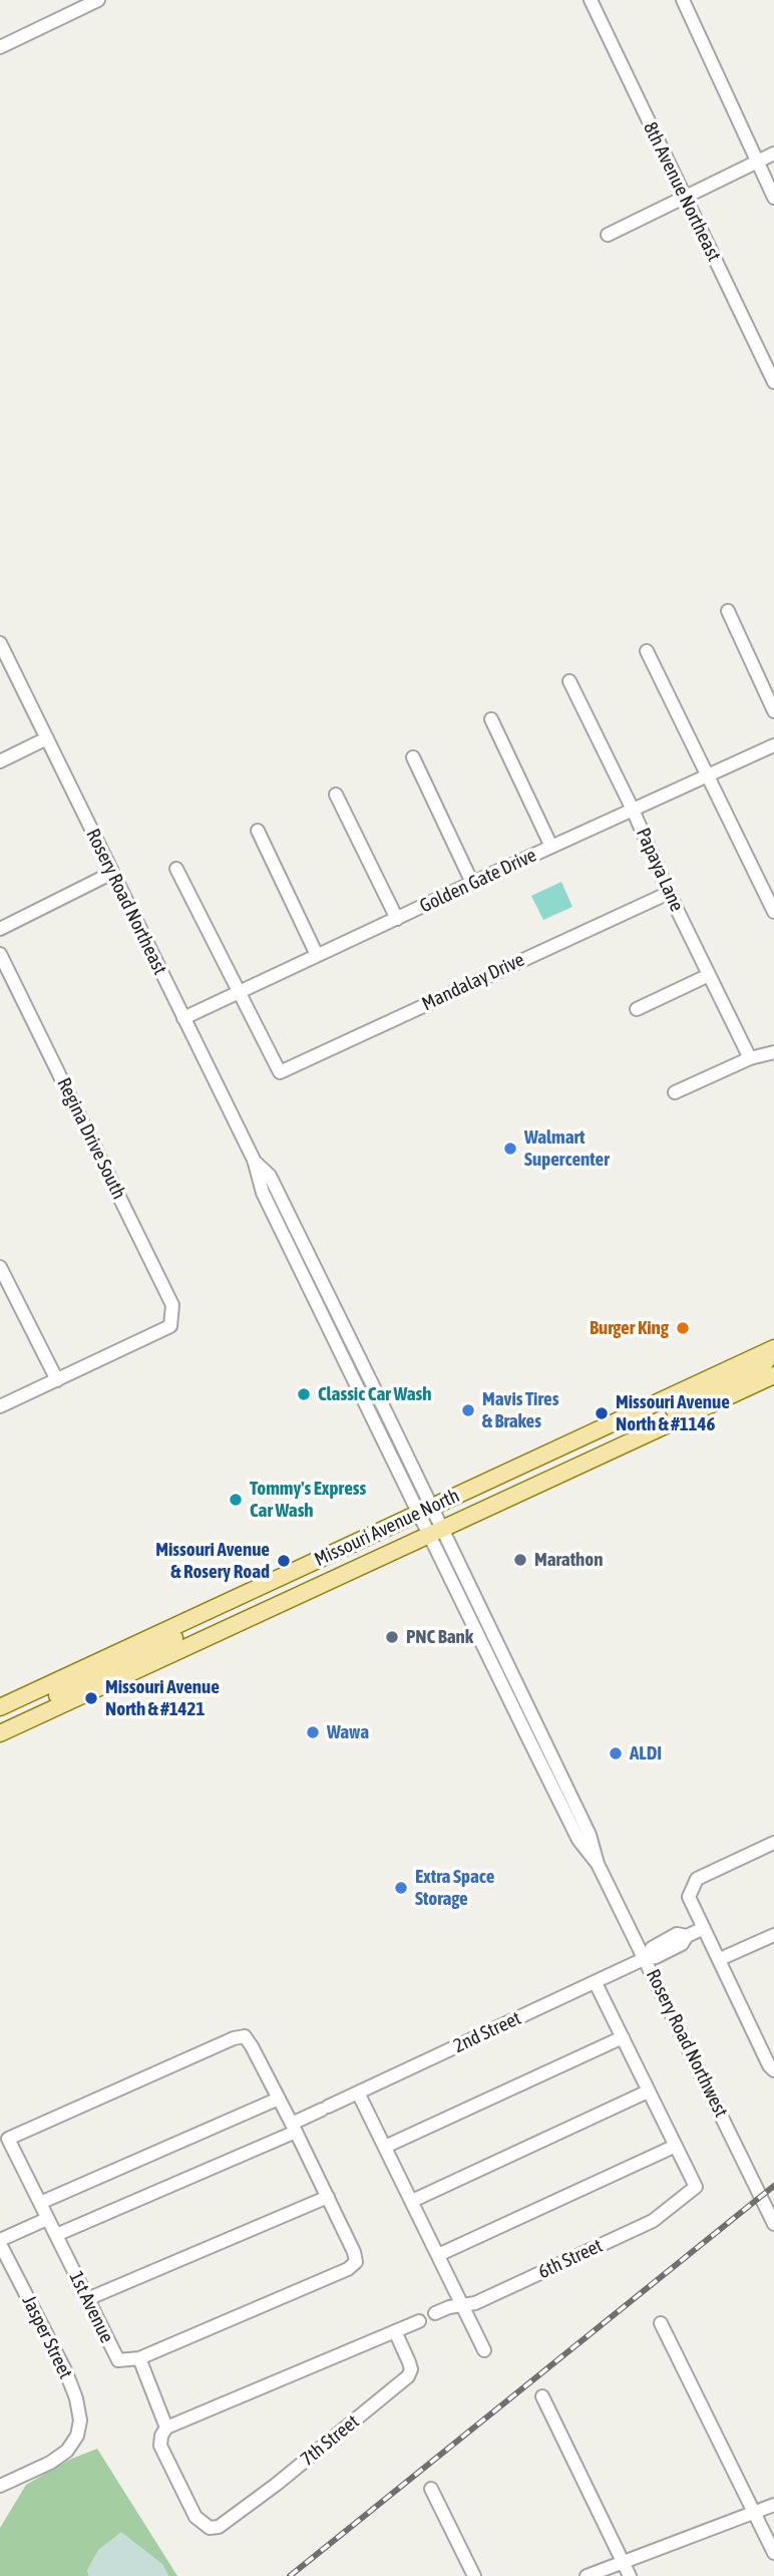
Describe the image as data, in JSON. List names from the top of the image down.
{
  "streets": {
    "main road": ["Missouri Avenue North"],
    "street": [
      "8th Avenue Northeast",
      "Papaya Lane",
      "Golden Gate Drive",
      "Rosery Road Northeast",
      "Mandalay Drive",
      "Regina Drive South",
      "2nd Street",
      "Rosery Road Northwest",
      "6th Street",
      "1st Avenue",
      "Jasper Street",
      "7th Street"
    ]
  },
  "crossings": [
    ["Papaya Lane", "Golden Gate Drive"],
    ["Papaya Lane", "Mandalay Drive"],
    ["Golden Gate Drive", "Rosery Road Northeast"],
    ["Golden Gate Drive", "Mandalay Drive"],
    ["Rosery Road Northeast", "Missouri Avenue North"],
    ["Rosery Road Northeast", "Rosery Road Northwest"],
    ["Missouri Avenue North", "Rosery Road Northwest"],
    ["2nd Street", "Rosery Road Northwest"],
    ["2nd Street", "1st Avenue"]
  ],
  "places": [
    "Walmart Supercenter",
    "Burger King",
    "Classic Car Wash",
    "Mavis Tires & Brakes",
    "Missouri Avenue North & #1146",
    "Tommy's Express Car Wash",
    "Marathon",
    "Missouri Avenue & Rosery Road",
    "PNC Bank",
    "Missouri Avenue North & #1421",
    "Wawa",
    "ALDI",
    "Extra Space Storage"
  ]
}
